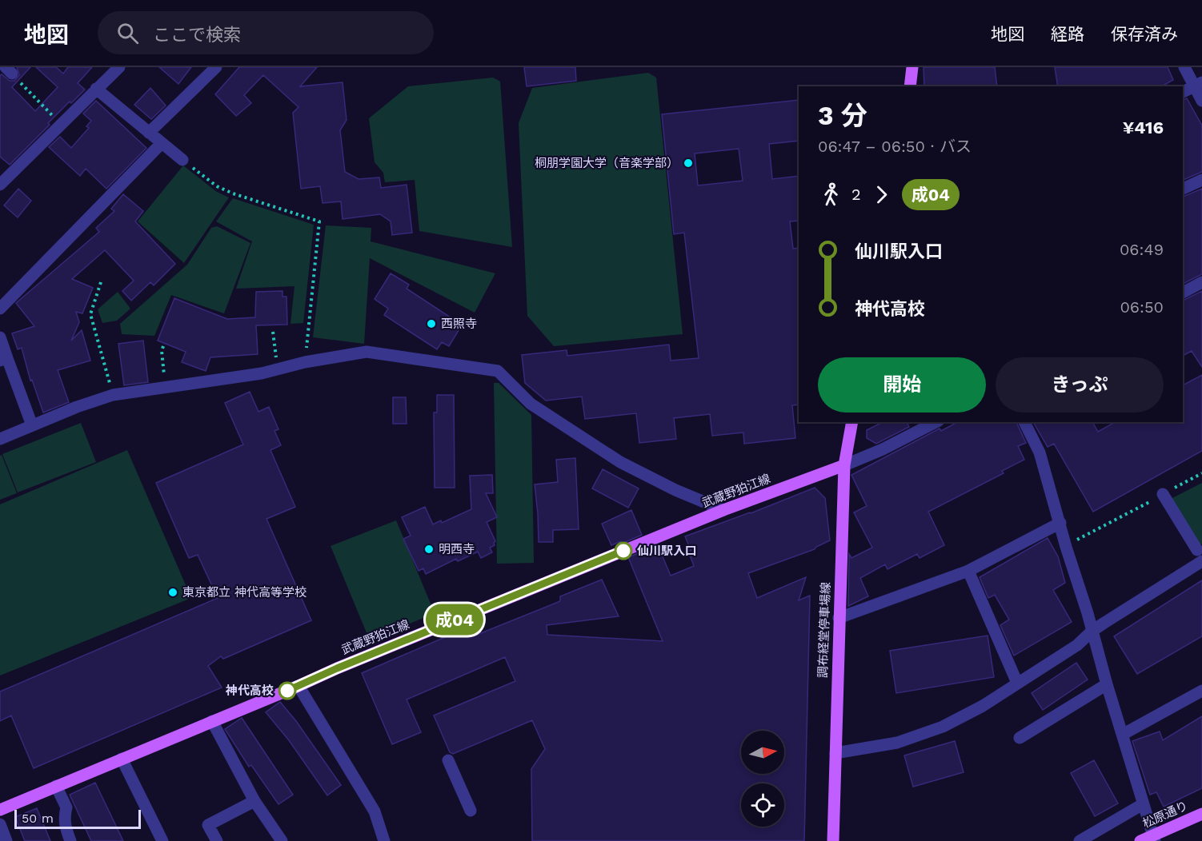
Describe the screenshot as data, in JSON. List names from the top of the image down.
{
  "streets": {
    "main road": ["武蔵野狛江線", "調布経堂停車場線", "松原通り"]
  },
  "crossings": [
    ["武蔵野狛江線", "調布経堂停車場線"]
  ],
  "places": [
    "桐朋学園大学（音楽学部）",
    "西照寺",
    "明西寺",
    "仙川駅入口",
    "東京都立 神代高等学校",
    "神代高校"
  ],
  "lines": ["bus line 成04"],
  "scale_bar": "50 m",
  "north": "right",
  "page": {
    "header": "地図",
    "search": "ここで検索",
    "nav": ["地図", "経路", "保存済み"],
    "on_map": "成04",
    "heading": ["3 分", "06:47 – 06:50 · バス", "¥416"],
    "legs": ["2", "成04"],
    "list": [
      {
        "name": "仙川駅入口",
        "value": "06:49"
      },
      {
        "name": "神代高校",
        "value": "06:50"
      }
    ],
    "buttons": ["開始", "きっぷ"],
    "scale": "50 m"
  }
}
